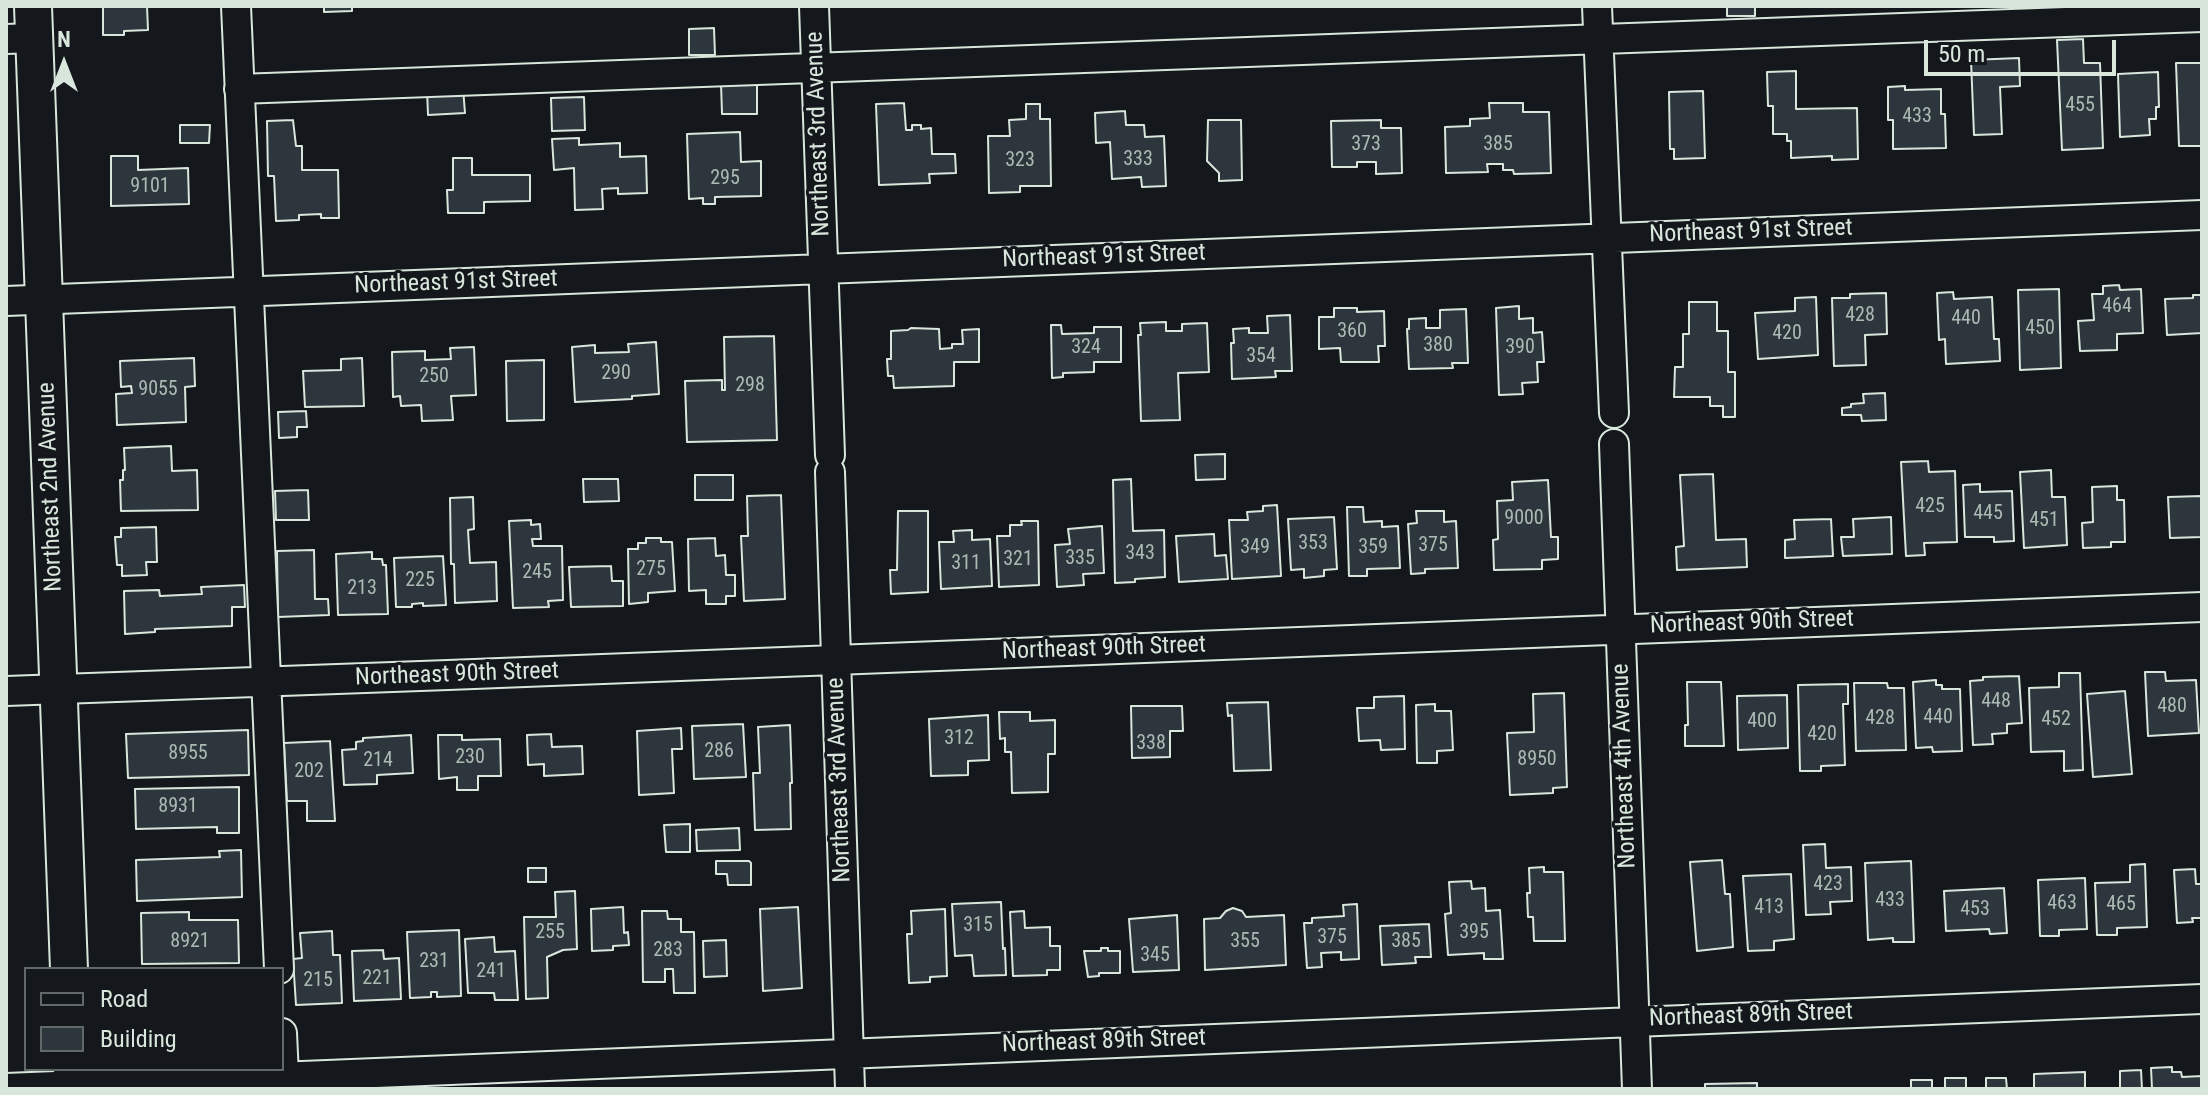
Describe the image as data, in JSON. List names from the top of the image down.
{
  "streets": {
    "main road": ["Northeast 2nd Avenue"],
    "street": [
      "Northeast 3rd Avenue",
      "Northeast 91st Street",
      "Northeast 90th Street",
      "Northeast 4th Avenue",
      "Northeast 89th Street"
    ]
  },
  "crossings": [
    ["Northeast 3rd Avenue", "Northeast 91st Street"],
    ["Northeast 3rd Avenue", "Northeast 90th Street"],
    ["Northeast 3rd Avenue", "Northeast 89th Street"],
    ["Northeast 91st Street", "Northeast 2nd Avenue"],
    ["Northeast 2nd Avenue", "Northeast 90th Street"],
    ["Northeast 90th Street", "Northeast 4th Avenue"],
    ["Northeast 4th Avenue", "Northeast 89th Street"]
  ],
  "house_numbers": [
    "455",
    "433",
    "373",
    "385",
    "333",
    "323",
    "295",
    "9101",
    "464",
    "428",
    "440",
    "450",
    "360",
    "420",
    "380",
    "324",
    "390",
    "354",
    "290",
    "250",
    "298",
    "9055",
    "425",
    "445",
    "9000",
    "451",
    "353",
    "375",
    "349",
    "359",
    "343",
    "335",
    "321",
    "311",
    "275",
    "245",
    "225",
    "213",
    "448",
    "480",
    "440",
    "428",
    "452",
    "400",
    "420",
    "312",
    "338",
    "286",
    "8955",
    "230",
    "8950",
    "214",
    "202",
    "8931",
    "423",
    "433",
    "463",
    "465",
    "413",
    "453",
    "315",
    "255",
    "395",
    "375",
    "8921",
    "355",
    "385",
    "283",
    "345",
    "231",
    "241",
    "221",
    "215"
  ],
  "legend": ["Road", "Building"],
  "scale_bar": "50 m",
  "north": "top"
}
